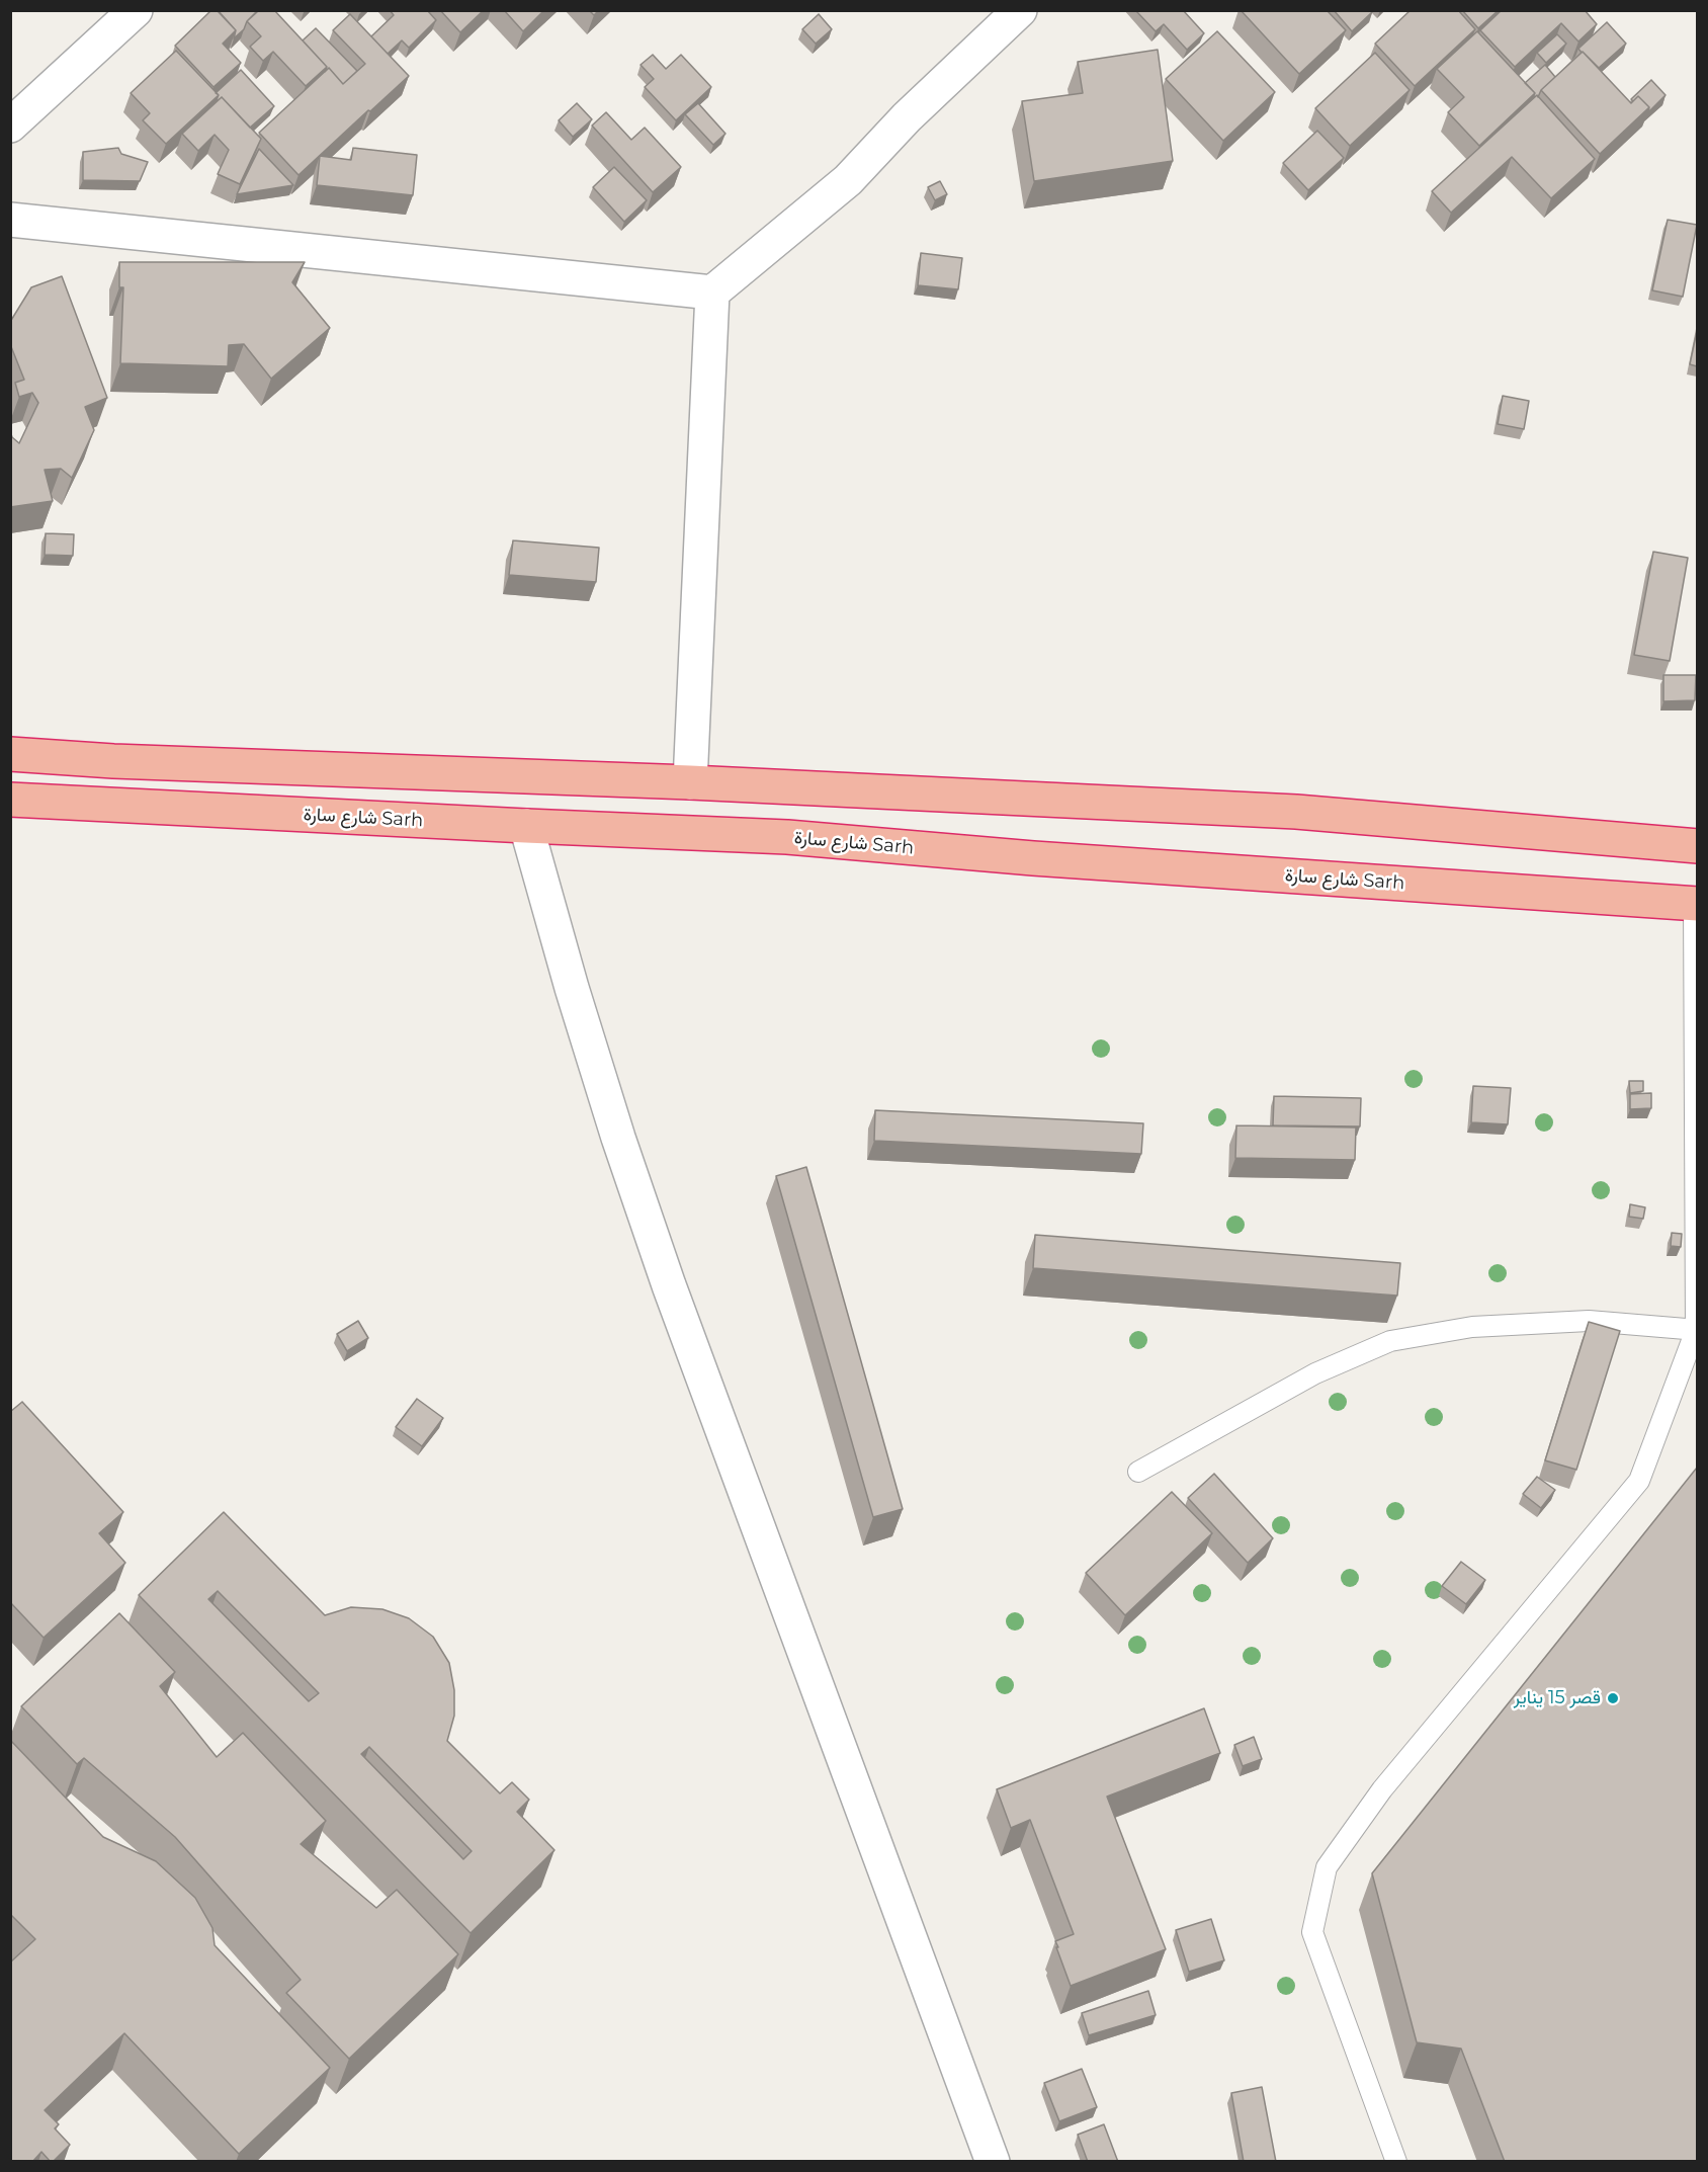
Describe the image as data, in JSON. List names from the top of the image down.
{
  "streets": {
    "highway": ["شارع سارة Sarh"]
  },
  "places": ["قصر 15 يناير"]
}
